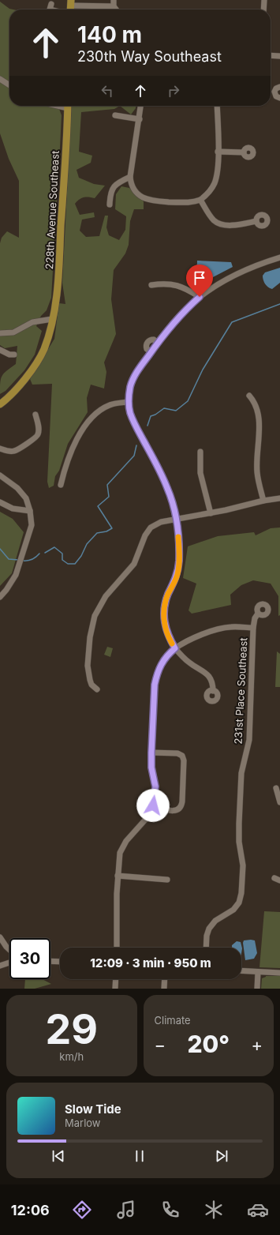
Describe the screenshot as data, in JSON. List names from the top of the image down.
{
  "streets": {
    "main road": ["228th Avenue Southeast"],
    "street": ["231st Place Southeast"]
  },
  "page": {
    "turn": ["140 m", "230th Way Southeast"],
    "limit": "30",
    "trip": "12:09 · 3 min · 950 m",
    "tile": [
      ["29", "km/h"],
      "Climate"
    ],
    "heat": ["−", "20°", "+"],
    "song": ["Slow Tide", "Marlow"],
    "tabs": "12:06"
  }
}
